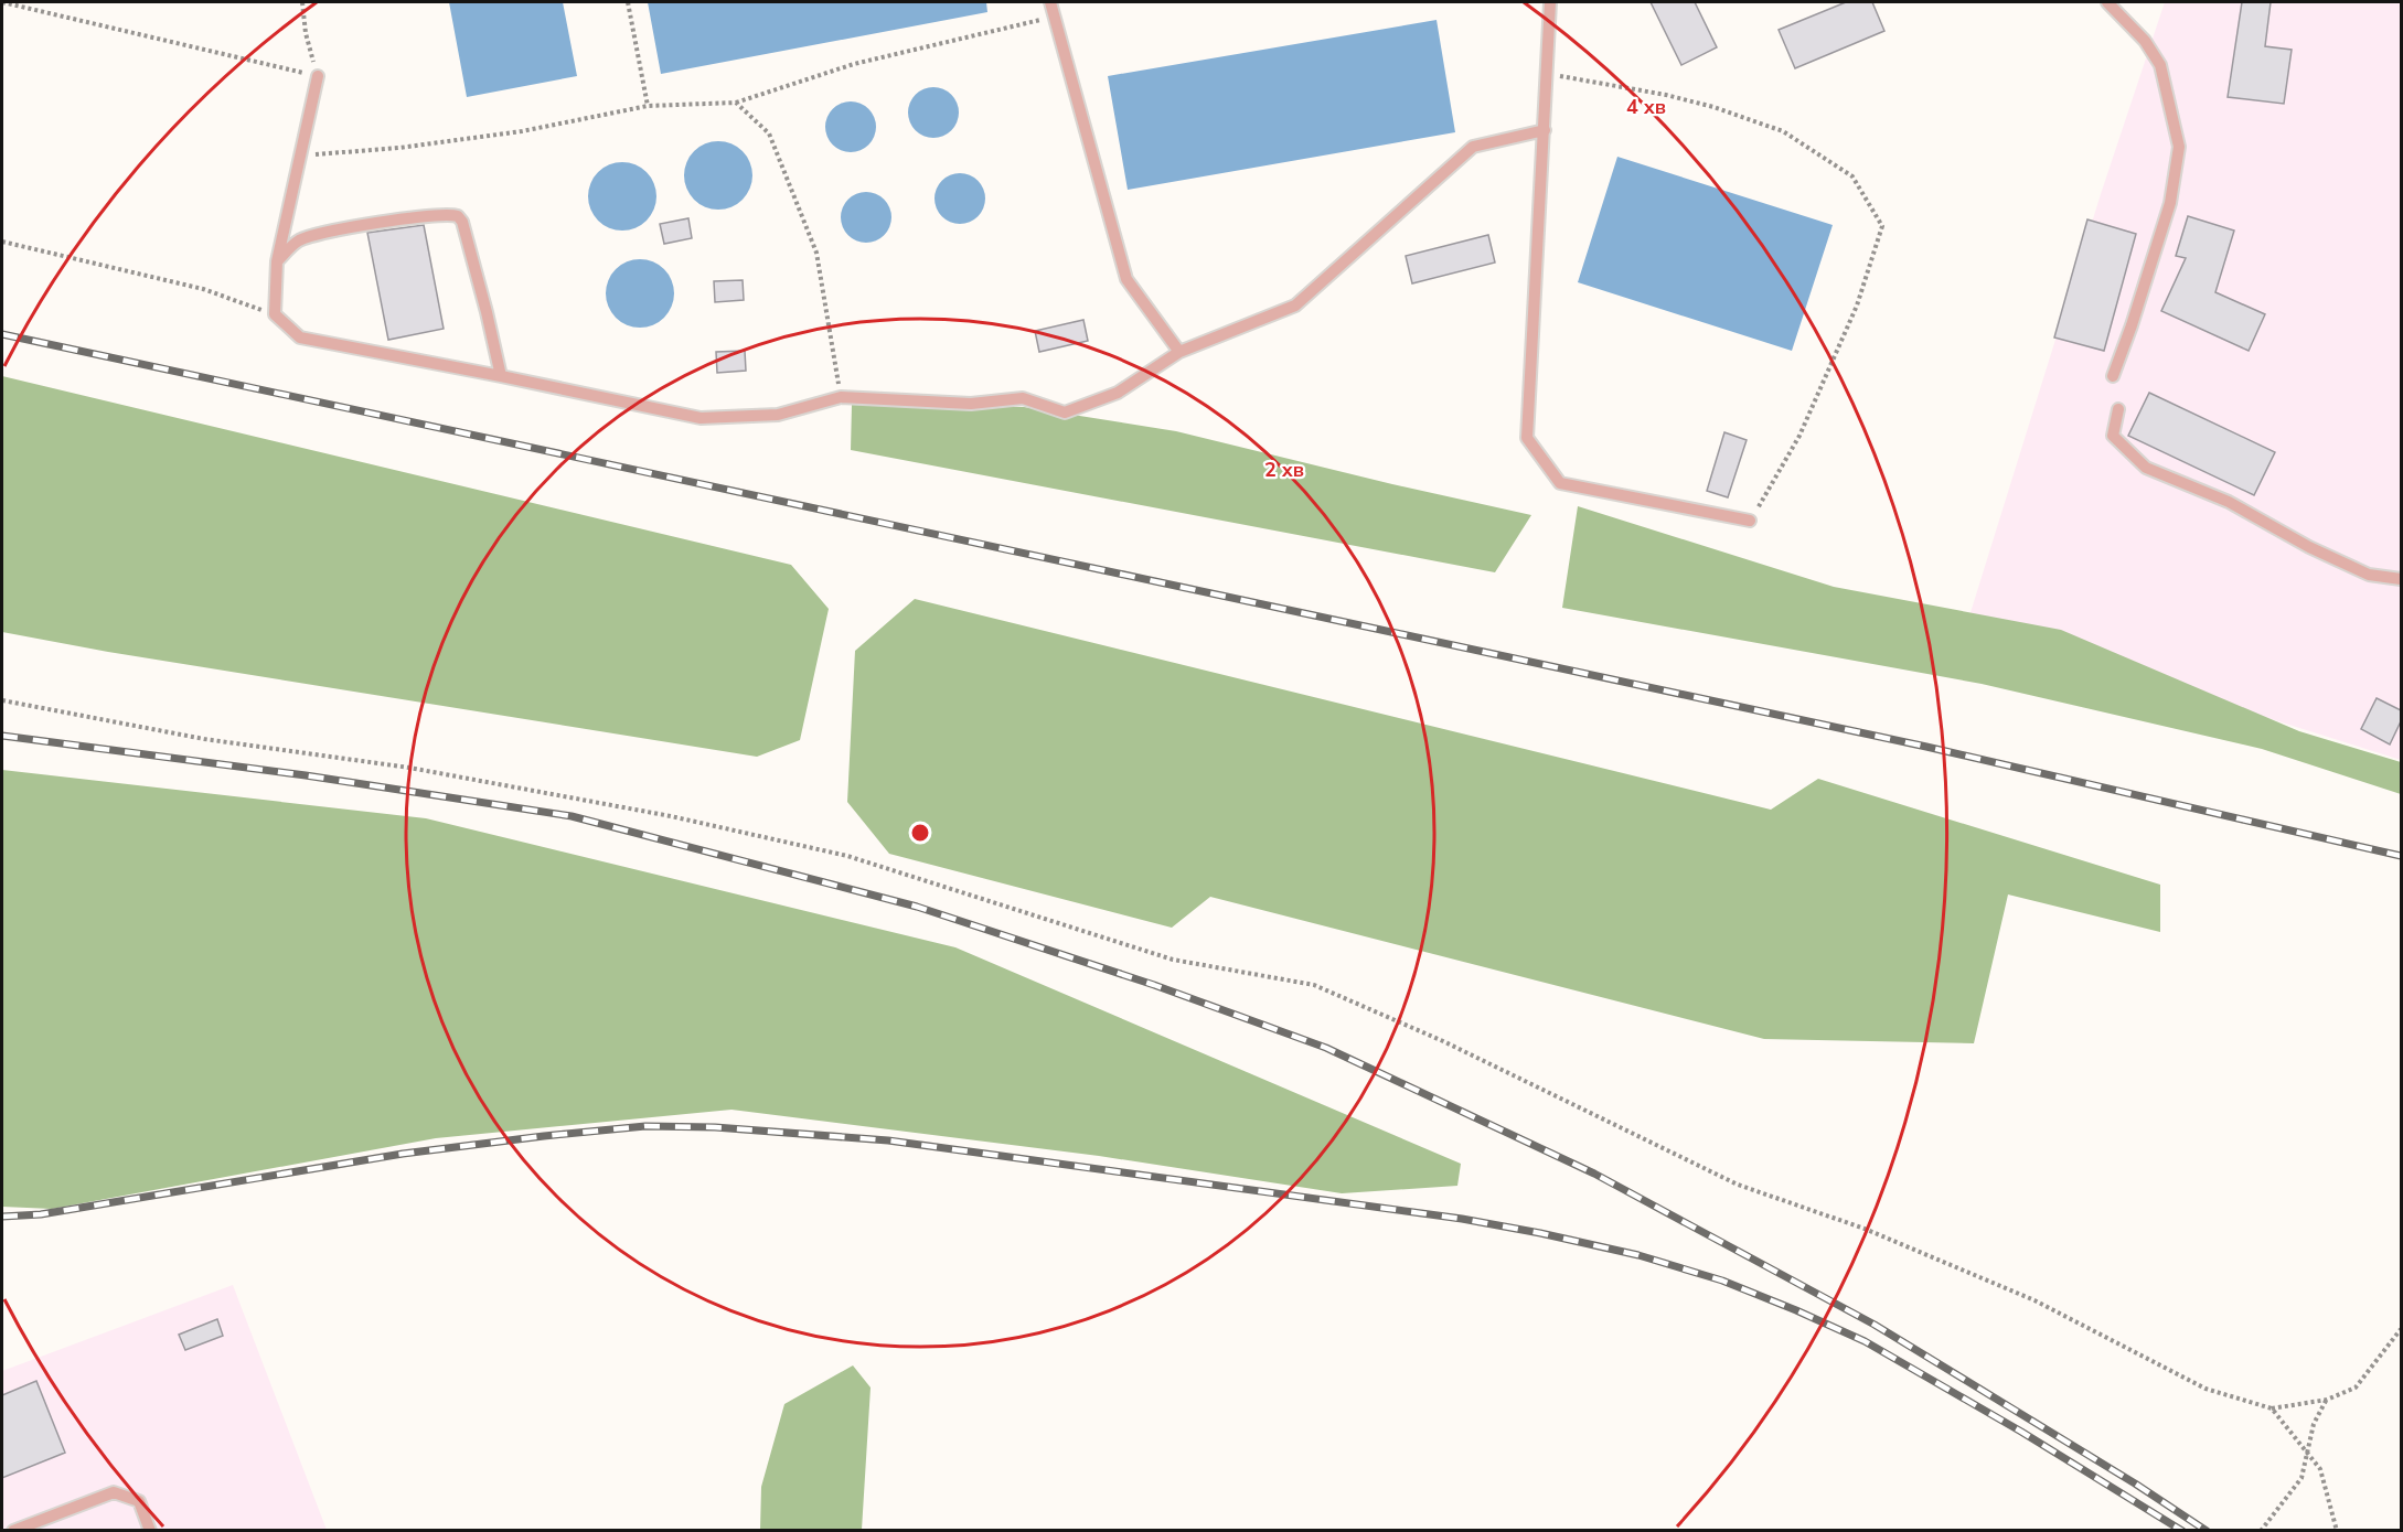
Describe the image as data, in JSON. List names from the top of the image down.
{
  "rings": ["4 хв", "2 хв"]
}
